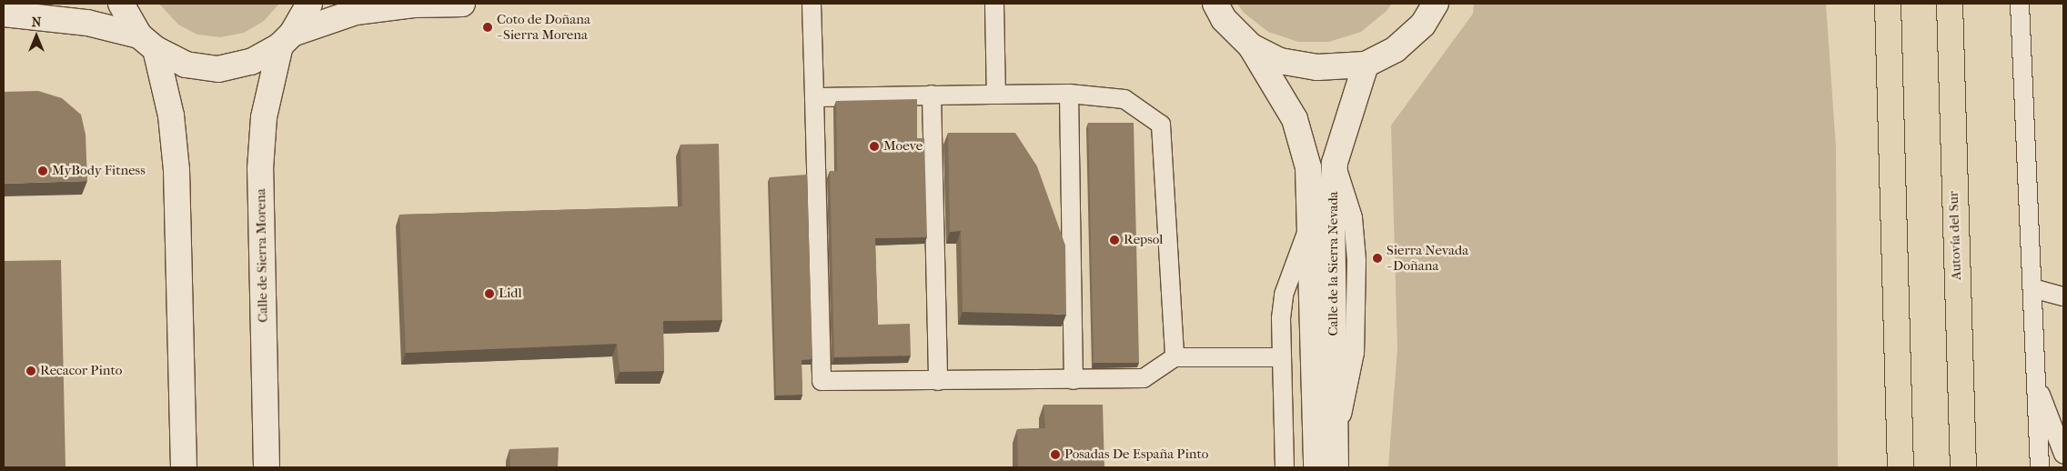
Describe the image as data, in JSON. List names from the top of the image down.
{
  "streets": {
    "highway": ["Autovía del Sur"],
    "street": ["Calle de Sierra Morena", "Calle de la Sierra Nevada"]
  },
  "places": [
    "Coto de Doñana - Sierra Morena",
    "Moeve",
    "MyBody Fitness",
    "Repsol",
    "Sierra Nevada - Doñana",
    "Lidl",
    "Recacor Pinto",
    "Posadas De España Pinto"
  ],
  "north": "top"
}
